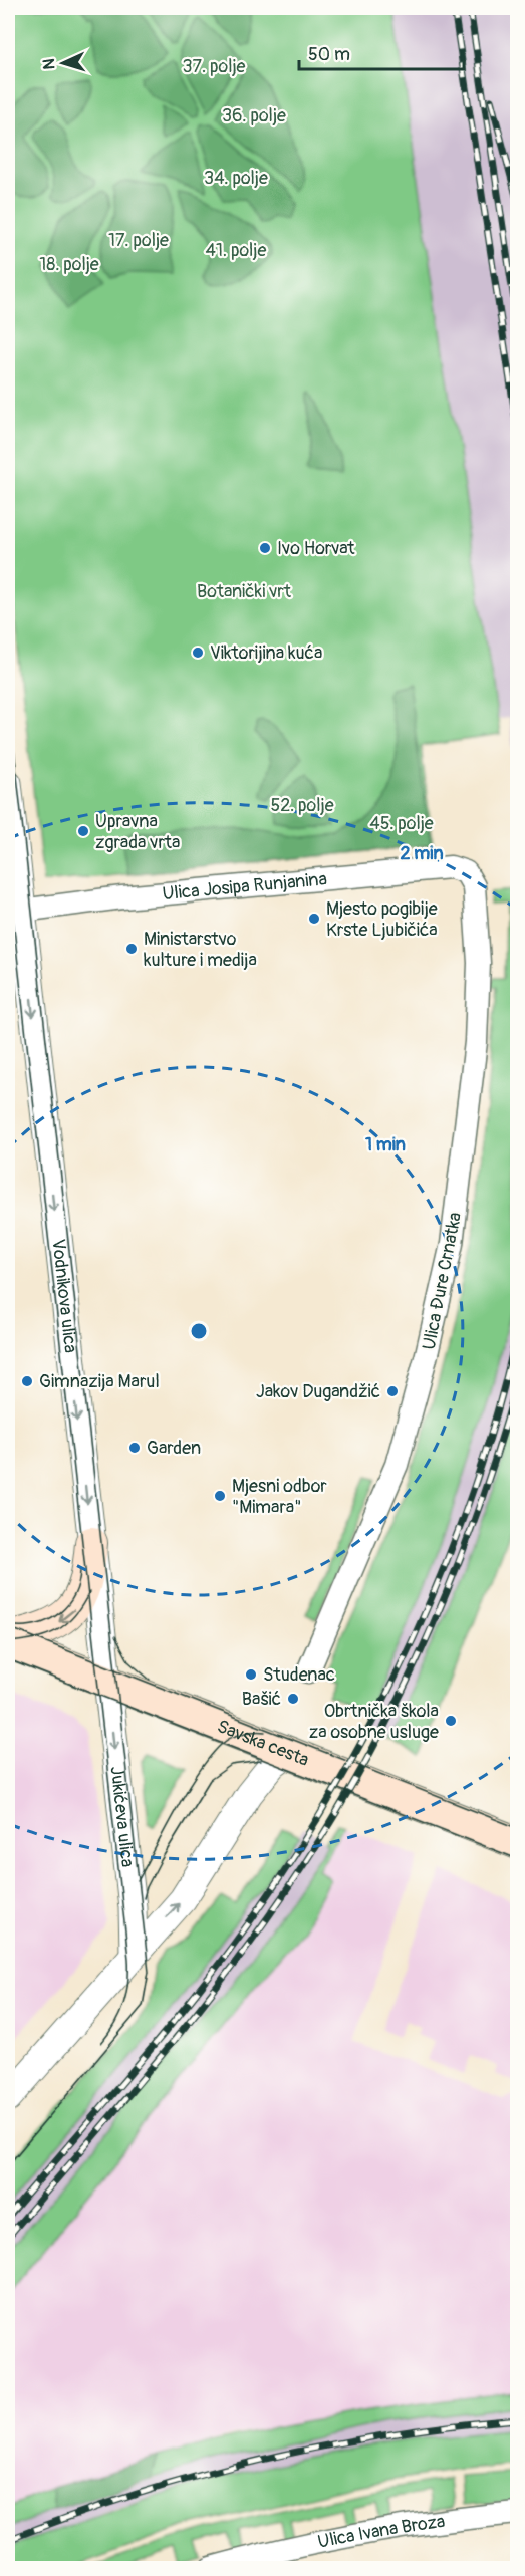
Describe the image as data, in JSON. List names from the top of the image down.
{
  "streets": {
    "main road": ["Savska cesta"],
    "street": [
      "Ulica Josipa Runjanina",
      "Ulica Đure Crnatka",
      "Vodnikova ulica",
      "Jukićeva ulica",
      "Ulica Ivana Broza"
    ]
  },
  "crossings": [
    ["Ulica Josipa Runjanina", "Ulica Đure Crnatka"],
    ["Ulica Josipa Runjanina", "Vodnikova ulica"],
    ["Vodnikova ulica", "Savska cesta"],
    ["Vodnikova ulica", "Jukićeva ulica"],
    ["Savska cesta", "Jukićeva ulica"]
  ],
  "one_way": ["Vodnikova ulica", "Jukićeva ulica"],
  "parks": [
    "37. polje",
    "36. polje",
    "34. polje",
    "17. polje",
    "41. polje",
    "18. polje",
    "Botanički vrt",
    "52. polje",
    "45. polje"
  ],
  "places": [
    "Ivo Horvat",
    "Viktorijina kuća",
    "Upravna zgrada vrta",
    "Mjesto pogibije Krste Ljubičića",
    "Ministarstvo kulture i medija",
    "Gimnazija Marul",
    "Jakov Dugandžić",
    "Garden",
    "Mjesni odbor \"Mimara\"",
    "Studenac",
    "Bašić",
    "Obrtnička škola za osobne usluge"
  ],
  "scale_bar": "50 m",
  "north": "left",
  "rings": ["2 min", "1 min"]
}
